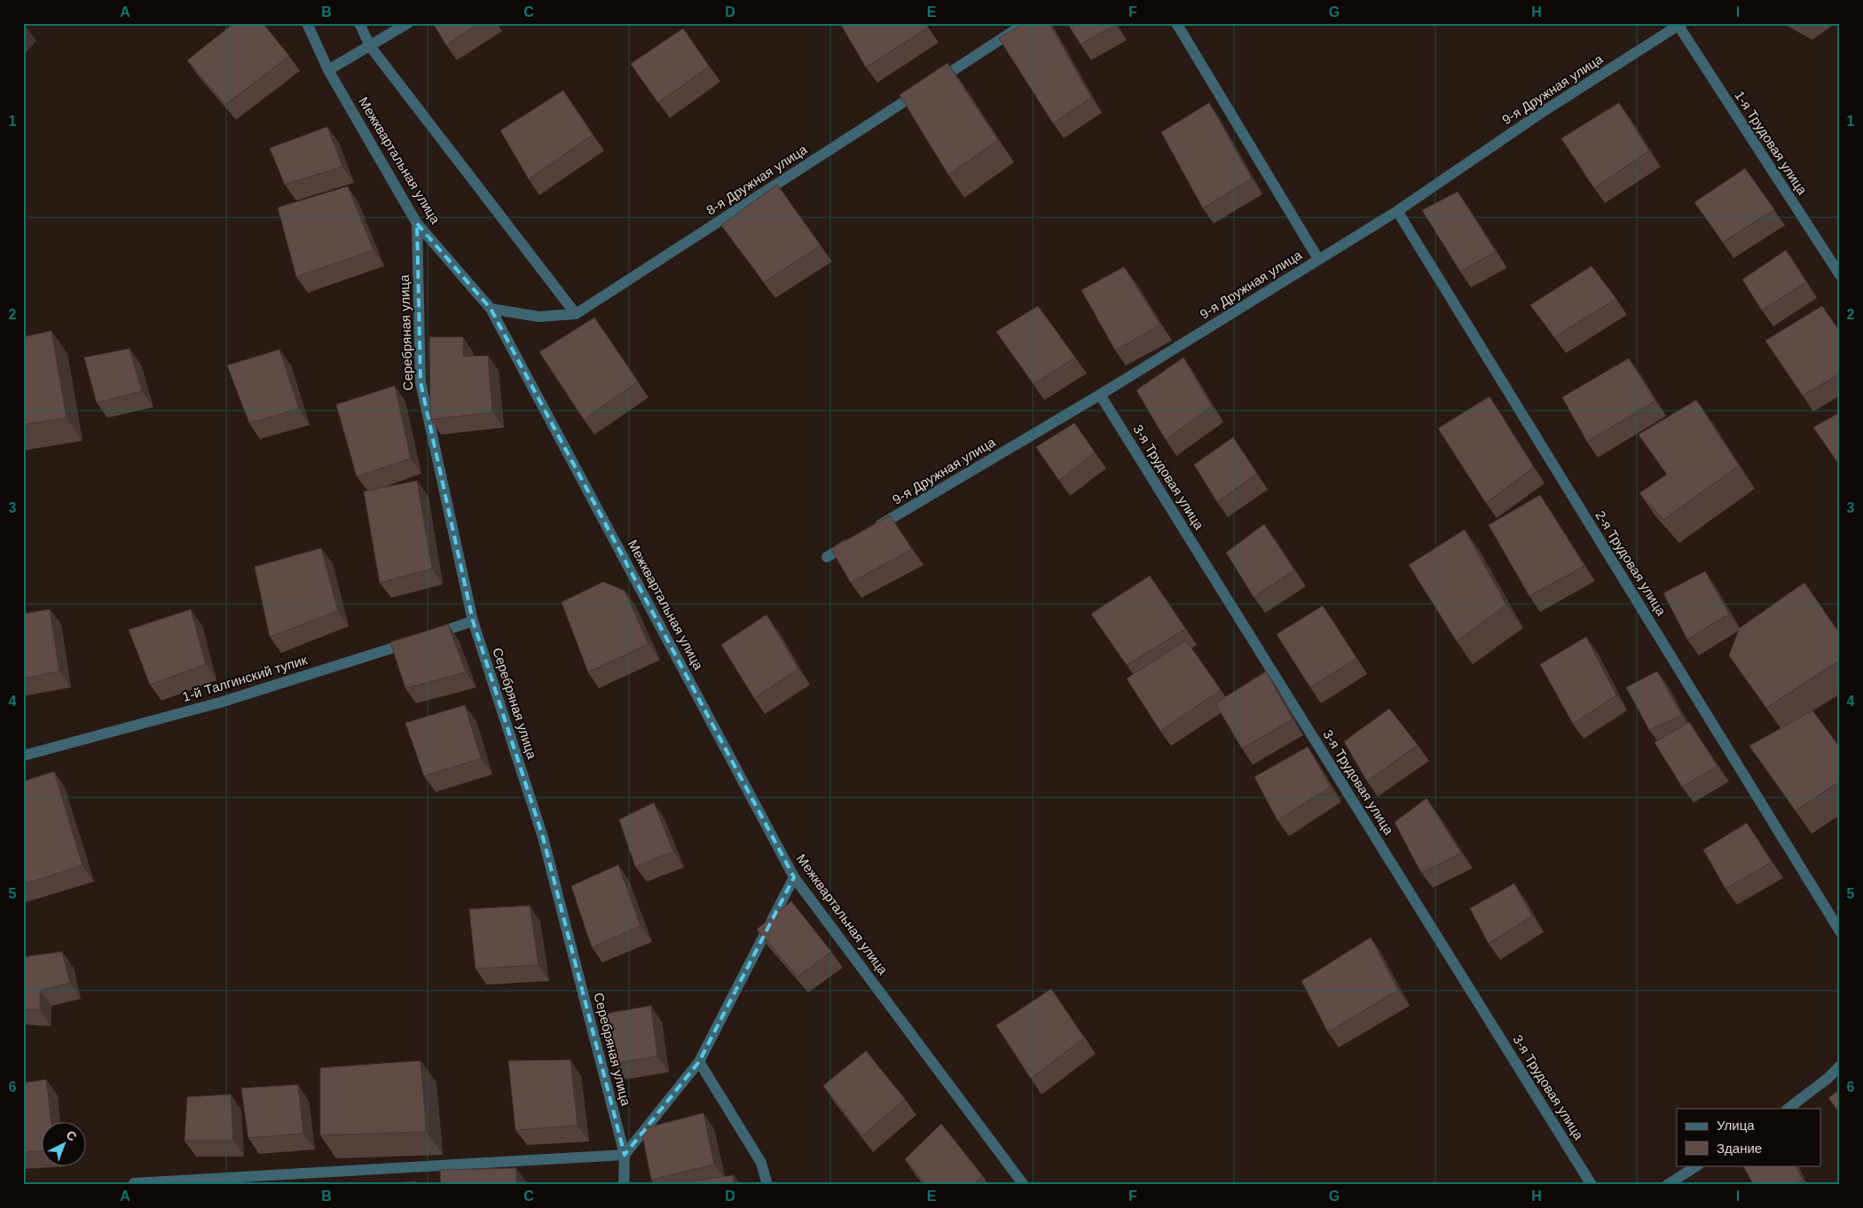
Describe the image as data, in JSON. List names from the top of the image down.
{
  "streets": {
    "street": [
      "9-я Дружная улица",
      "1-я Трудовая улица",
      "Межквартальная улица",
      "8-я Дружная улица",
      "Серебряная улица",
      "3-я Трудовая улица",
      "2-я Трудовая улица",
      "1-й Талгинский тупик"
    ]
  },
  "crossings": [
    ["9-я Дружная улица", "1-я Трудовая улица"],
    ["9-я Дружная улица", "3-я Трудовая улица"],
    ["9-я Дружная улица", "2-я Трудовая улица"],
    ["Межквартальная улица", "8-я Дружная улица"],
    ["Межквартальная улица", "Серебряная улица"],
    ["Серебряная улица", "1-й Талгинский тупик"]
  ],
  "legend": ["Улица", "Здание"],
  "north": "top right",
  "grid": {
    "columns": [
      "A",
      "B",
      "C",
      "D",
      "E",
      "F",
      "G",
      "H",
      "I"
    ],
    "rows": [
      "1",
      "2",
      "3",
      "4",
      "5",
      "6"
    ]
  }
}
